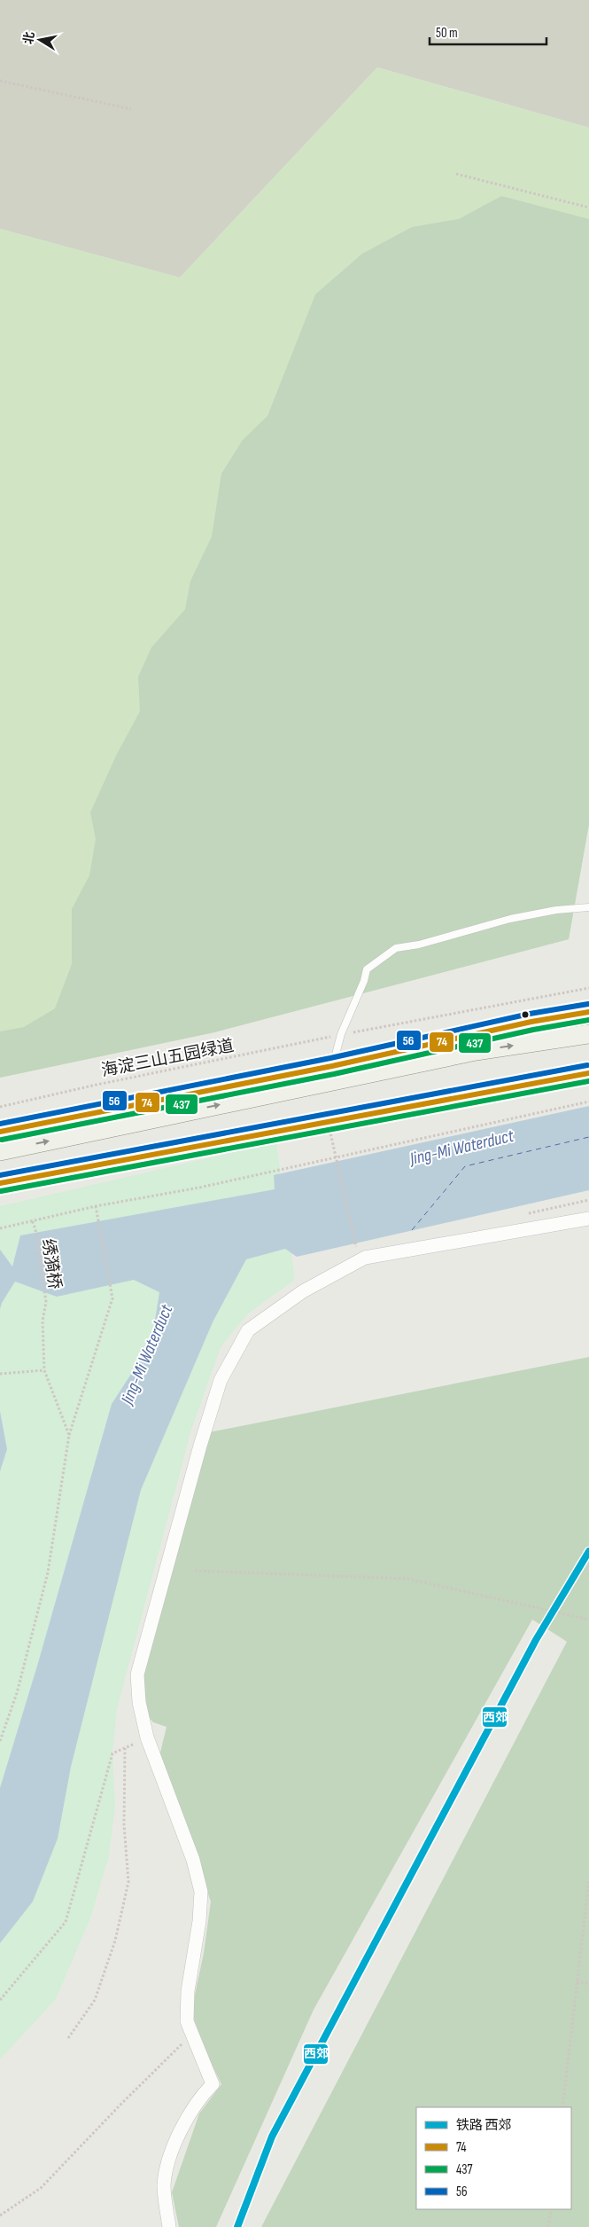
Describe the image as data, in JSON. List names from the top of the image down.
{
  "streets": {
    "path": ["海淀三山五园绿道", "绣漪桥"]
  },
  "water": ["Jing-Mi Waterduct"],
  "lines": [
    "transit line 56",
    "transit line 74",
    "transit line 437",
    "rail line 西郊"
  ],
  "legend": [
    "铁路 西郊",
    "74",
    "437",
    "56"
  ],
  "scale_bar": "50 m",
  "north": "left"
}
